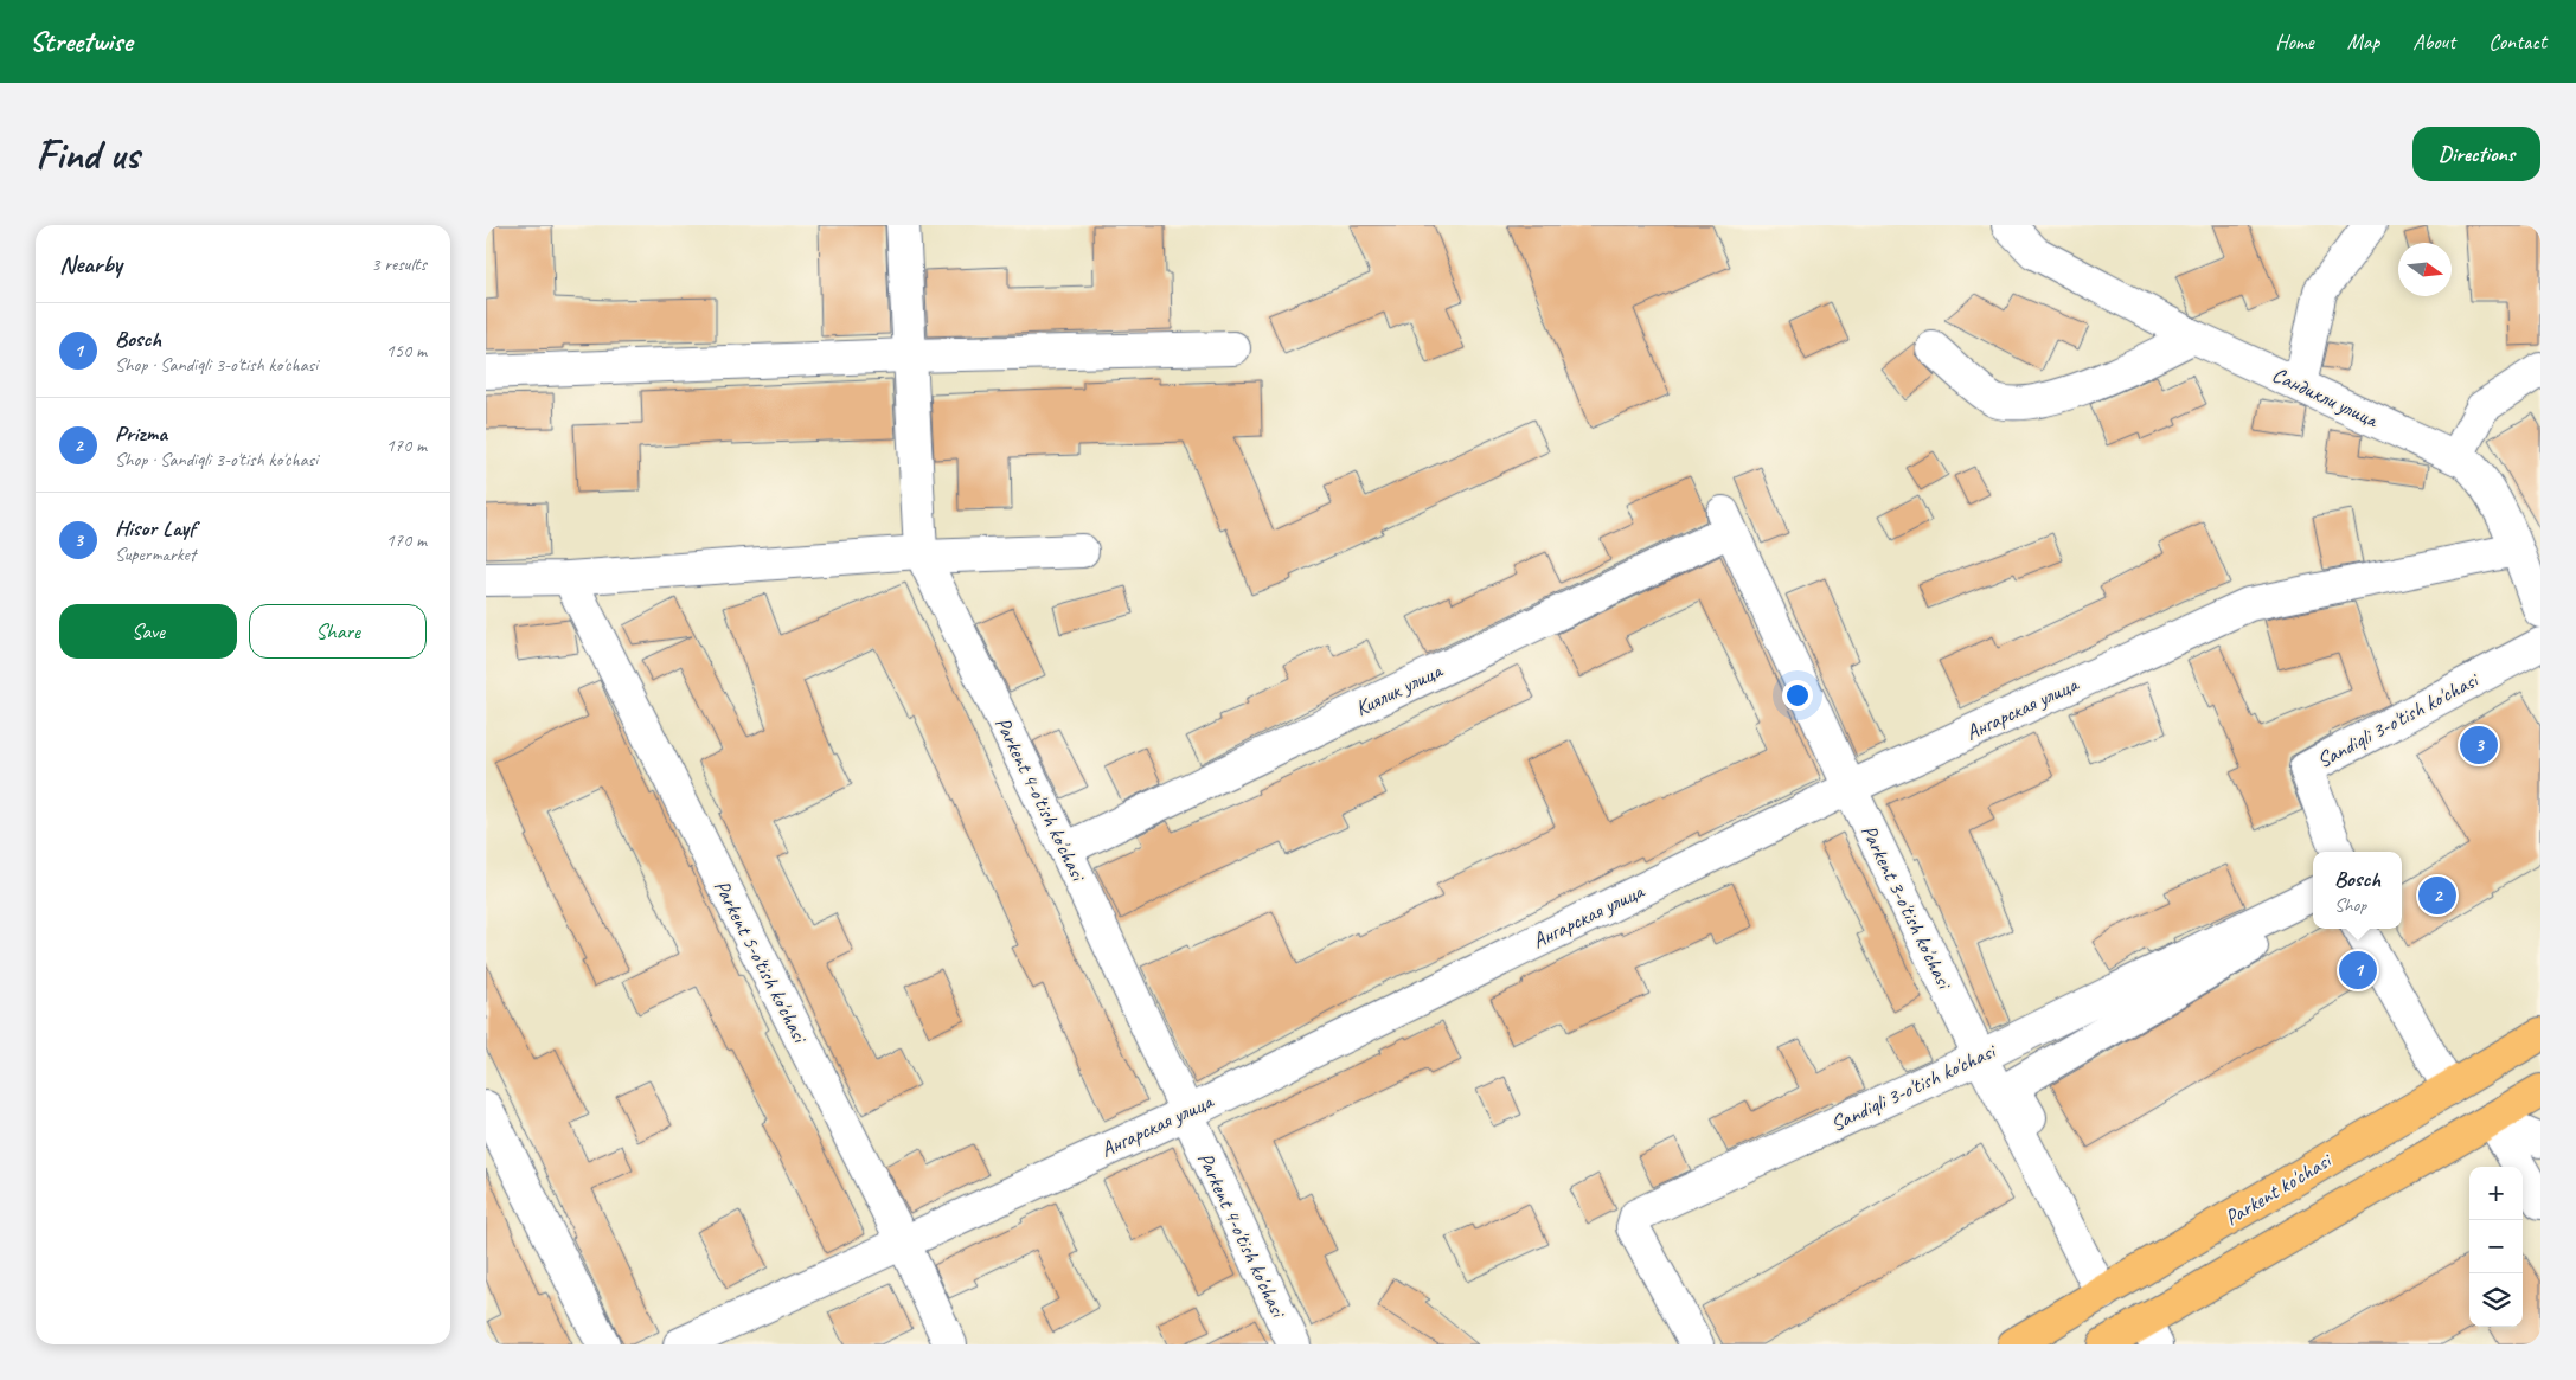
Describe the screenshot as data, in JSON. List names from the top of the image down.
{
  "streets": {
    "main road": ["Parkent ko'chasi"],
    "street": [
      "Сандикли улица",
      "Киялик улица",
      "Ангарская улица",
      "Sandiqli 3-o'tish ko'chasi",
      "Parkent 4-o'tish ko'chasi",
      "Parkent 3-o'tish ko'chasi",
      "Parkent 5-o'tish ko'chasi"
    ]
  },
  "crossings": [
    ["Сандикли улица", "Ангарская улица"],
    ["Киялик улица", "Parkent 4-o'tish ko'chasi"],
    ["Киялик улица", "Parkent 3-o'tish ko'chasi"],
    ["Ангарская улица", "Parkent 4-o'tish ko'chasi"],
    ["Ангарская улица", "Parkent 3-o'tish ko'chasi"],
    ["Ангарская улица", "Parkent 5-o'tish ko'chasi"],
    ["Sandiqli 3-o'tish ko'chasi", "Parkent 3-o'tish ko'chasi"],
    ["Parkent 3-o'tish ko'chasi", "Parkent ko'chasi"]
  ],
  "north": "right",
  "page": {
    "header": "Streetwise",
    "nav": [
      "Home",
      "Map",
      "About",
      "Contact"
    ],
    "buttons": [
      "Directions",
      ["Save", "Share"]
    ],
    "title": "Find us",
    "heading": ["Nearby", "3 results"],
    "list": [
      {
        "mark": "1",
        "name": "Bosch",
        "note": "Shop · Sandiqli 3-o'tish ko'chasi",
        "value": "150 m"
      },
      {
        "mark": "2",
        "name": "Prizma",
        "note": "Shop · Sandiqli 3-o'tish ko'chasi",
        "value": "170 m"
      },
      {
        "mark": "3",
        "name": "Hisor Layf",
        "note": "Supermarket",
        "value": "170 m"
      }
    ],
    "pins": ["3", "2", "1"],
    "popup": ["Bosch", "Shop"],
    "map_buttons": ["+", "−"]
  }
}
